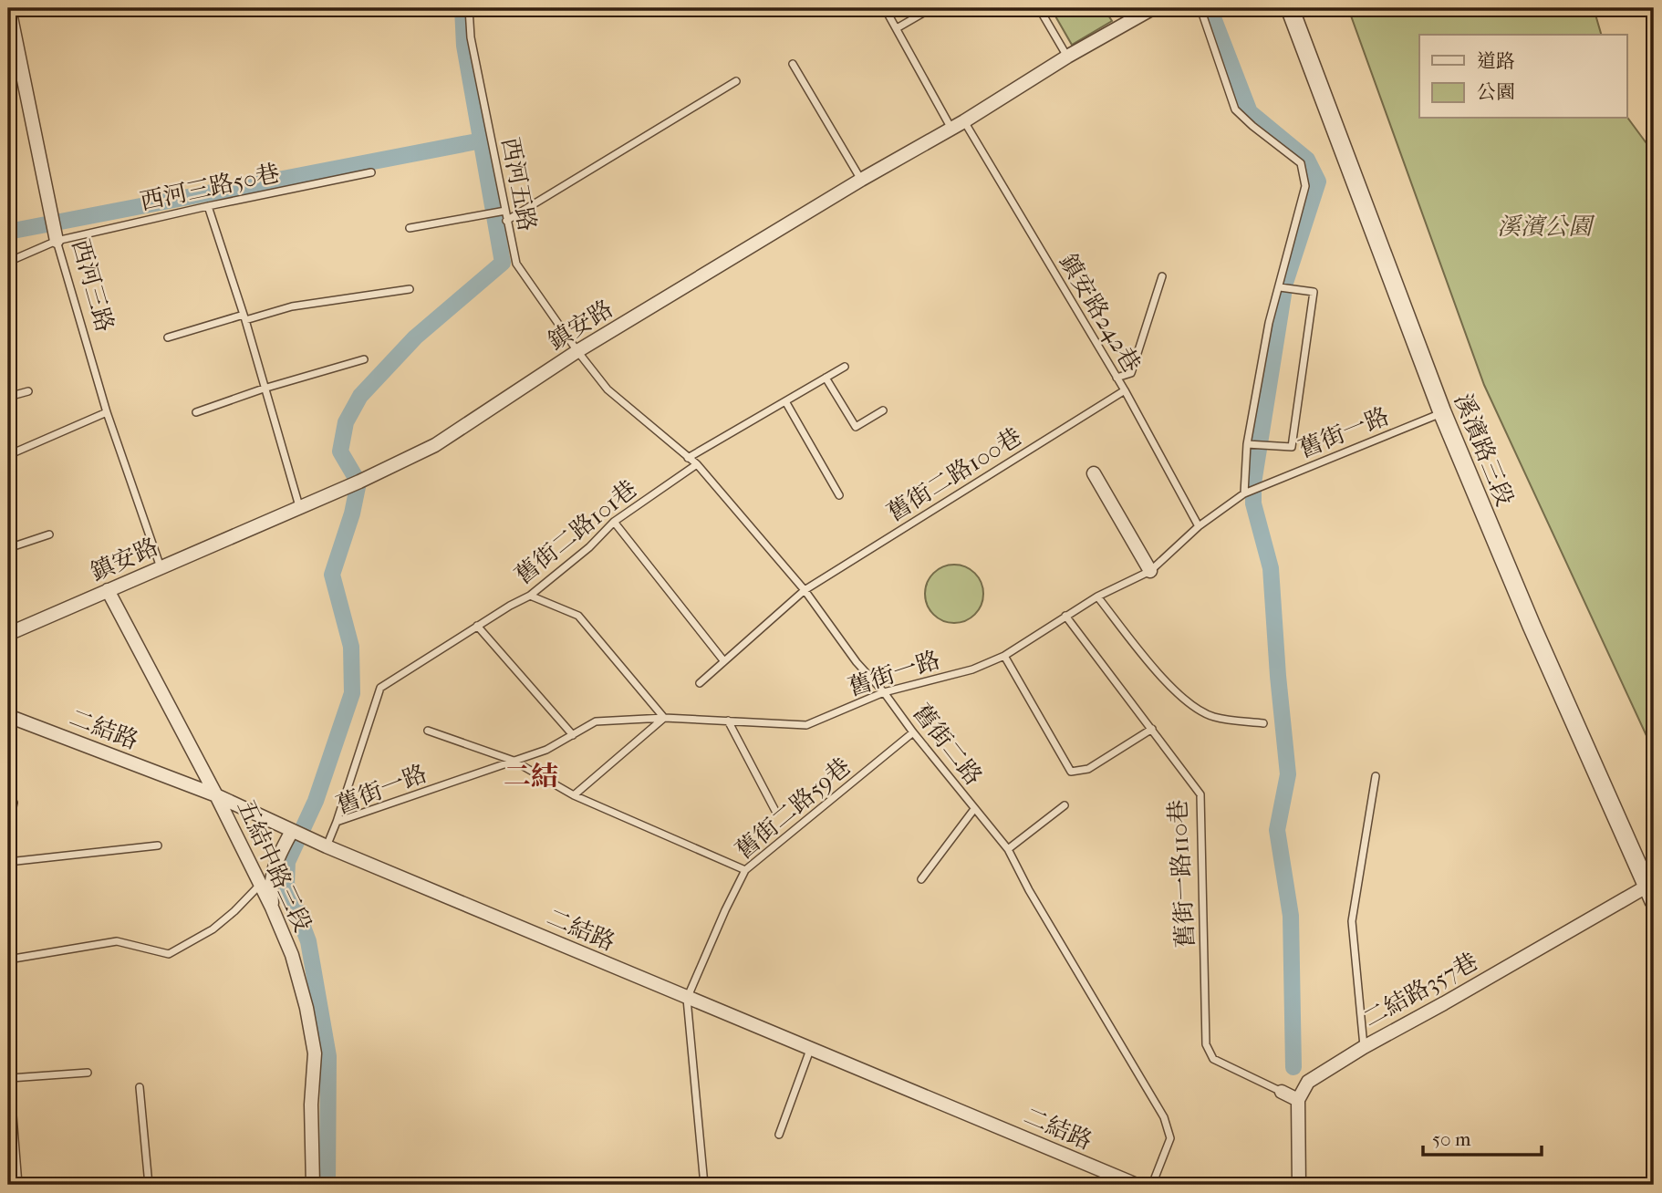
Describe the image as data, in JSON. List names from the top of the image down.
{
  "streets": {
    "street": [
      "西河三路",
      "鎮安路",
      "溪濱路三段",
      "二結路",
      "五結中路三段",
      "二結路357巷"
    ],
    "lane": [
      "西河五路",
      "西河三路50巷",
      "鎮安路242巷",
      "舊街一路",
      "舊街二路100巷",
      "舊街二路101巷",
      "舊街二路",
      "舊街二路59巷",
      "舊街一路110巷"
    ]
  },
  "crossings": [
    ["西河五路", "鎮安路"],
    ["西河五路", "舊街二路"],
    ["西河三路50巷", "西河三路"],
    ["西河三路", "鎮安路"],
    ["鎮安路242巷", "鎮安路"],
    ["鎮安路242巷", "舊街一路"],
    ["鎮安路242巷", "舊街二路100巷"],
    ["鎮安路", "舊街二路"],
    ["鎮安路", "五結中路三段"],
    ["舊街一路", "溪濱路三段"],
    ["舊街一路", "舊街二路101巷"],
    ["舊街一路", "二結路"],
    ["舊街一路", "舊街二路"],
    ["舊街一路", "舊街一路110巷"],
    ["溪濱路三段", "二結路357巷"],
    ["舊街二路100巷", "舊街二路"],
    ["舊街二路101巷", "舊街二路"],
    ["二結路", "舊街二路59巷"],
    ["二結路", "五結中路三段"],
    ["舊街二路", "舊街二路59巷"]
  ],
  "districts": ["二結"],
  "parks": ["溪濱公園"],
  "legend": ["道路", "公園"],
  "scale_bar": "50 m"
}
